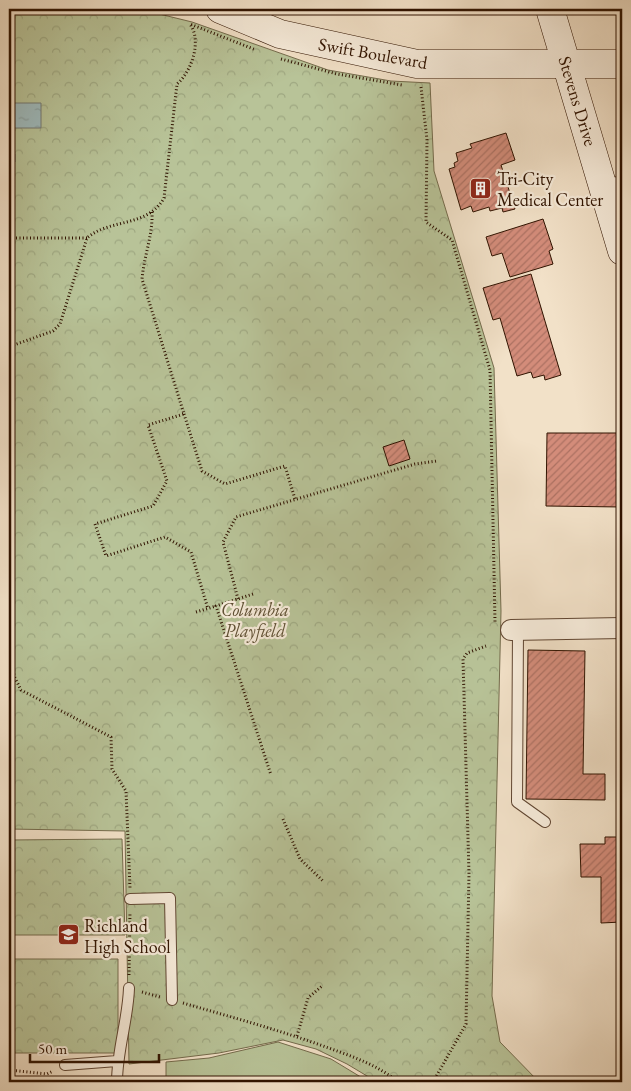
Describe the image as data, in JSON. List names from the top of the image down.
{
  "streets": {
    "main road": ["Swift Boulevard", "Stevens Drive"]
  },
  "crossings": [
    ["Swift Boulevard", "Stevens Drive"]
  ],
  "parks": ["Columbia Playfield"],
  "places": {
    "building": ["Tri-City Medical Center"],
    "school or university": ["Richland High School"]
  },
  "scale_bar": "50 m"
}
